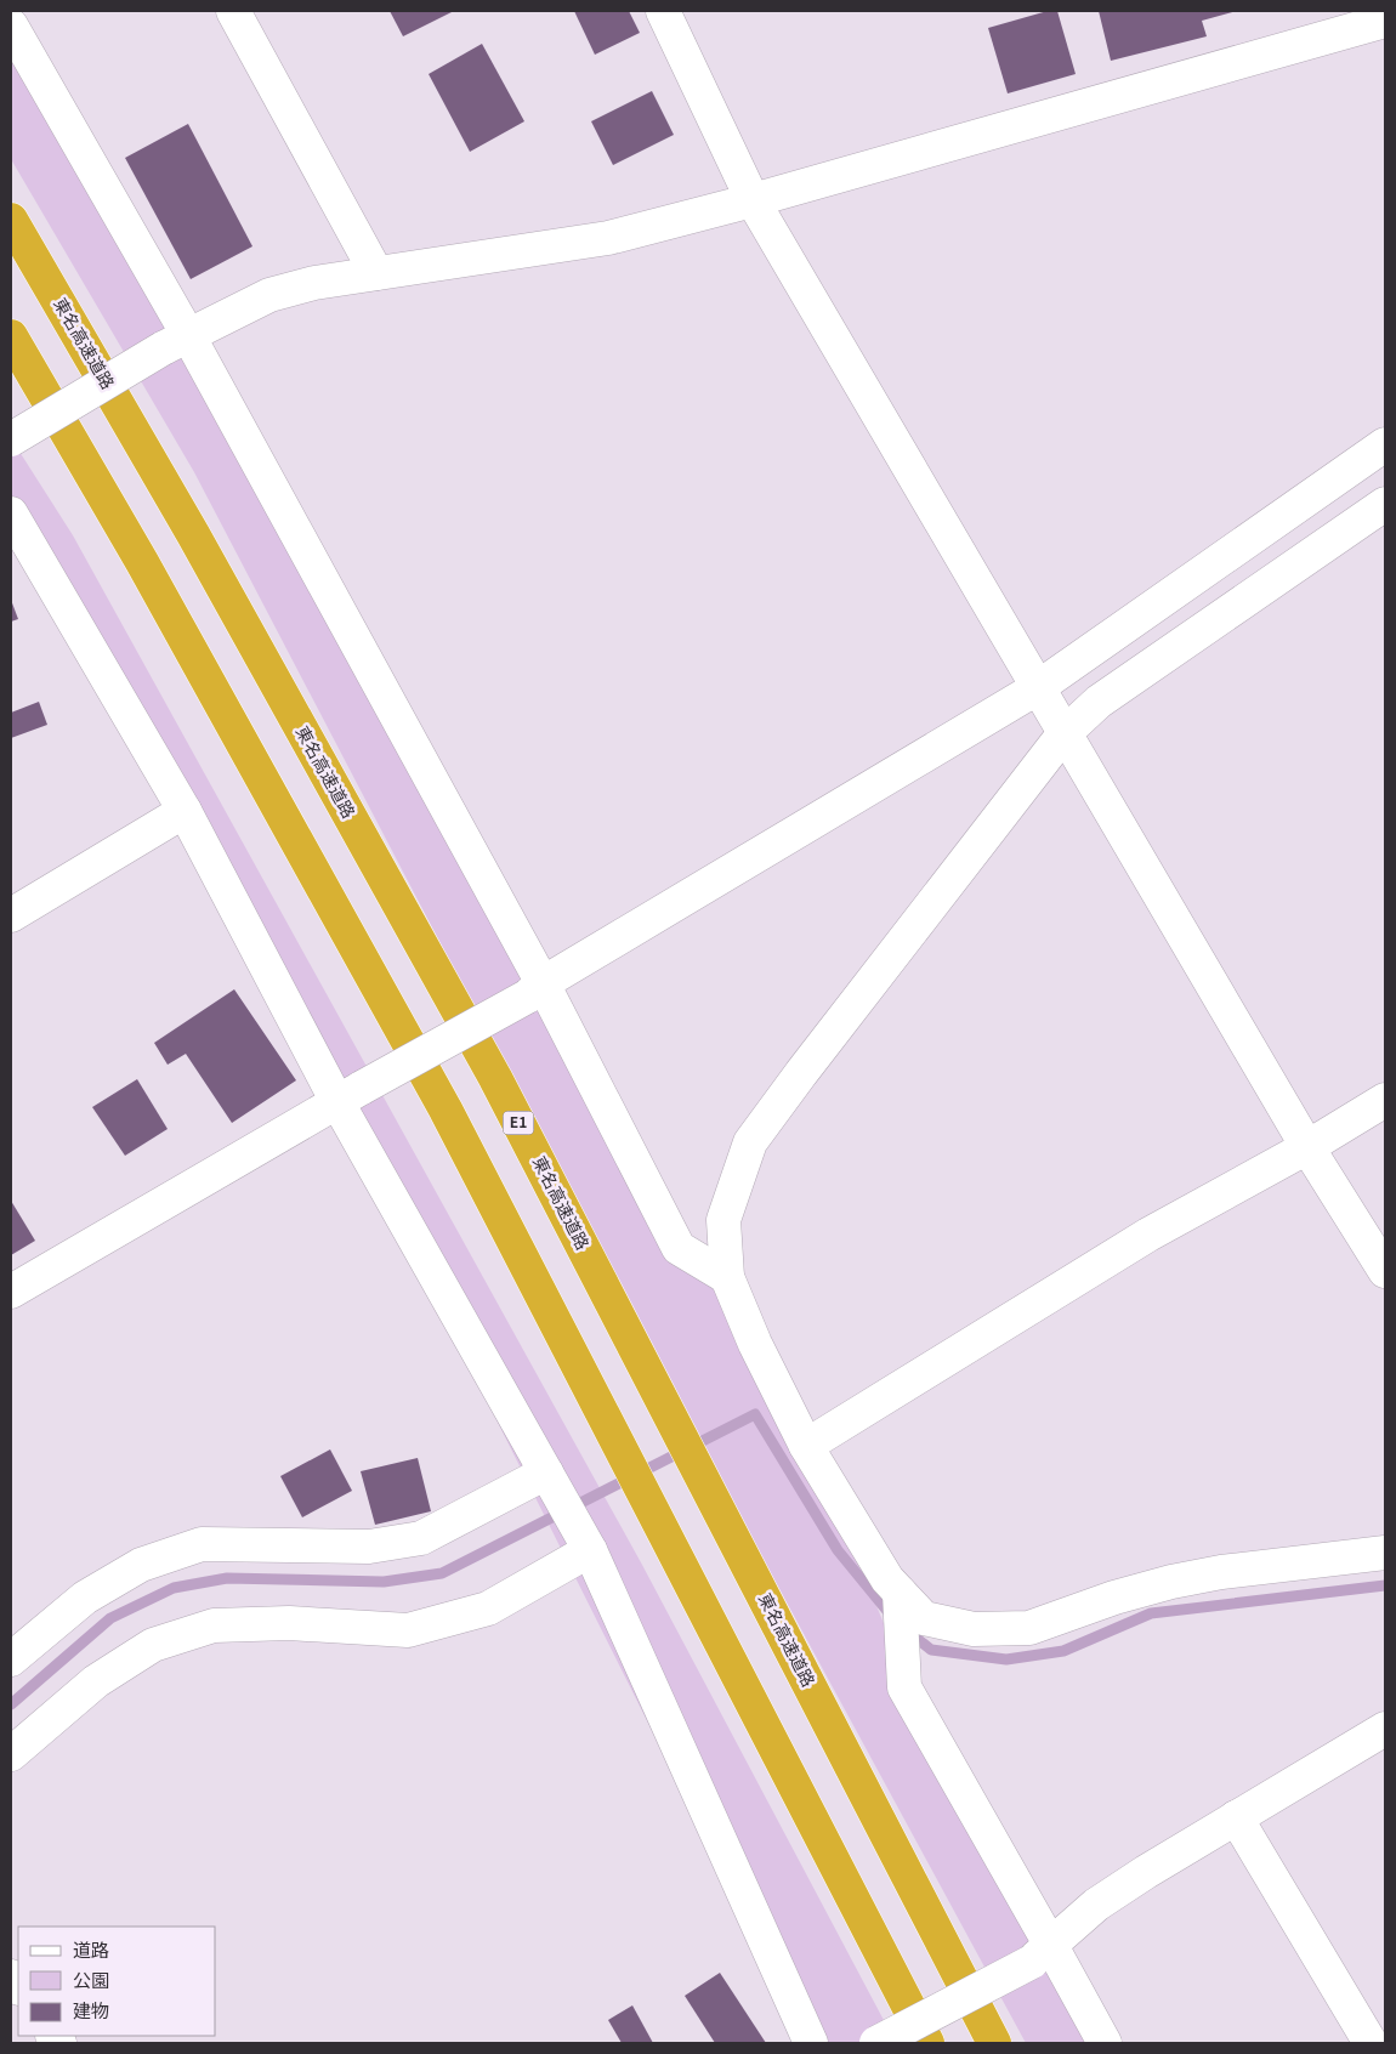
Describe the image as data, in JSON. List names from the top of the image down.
{
  "streets": {
    "highway": ["東名高速道路", "E1"]
  },
  "legend": ["道路", "公園", "建物"]
}
